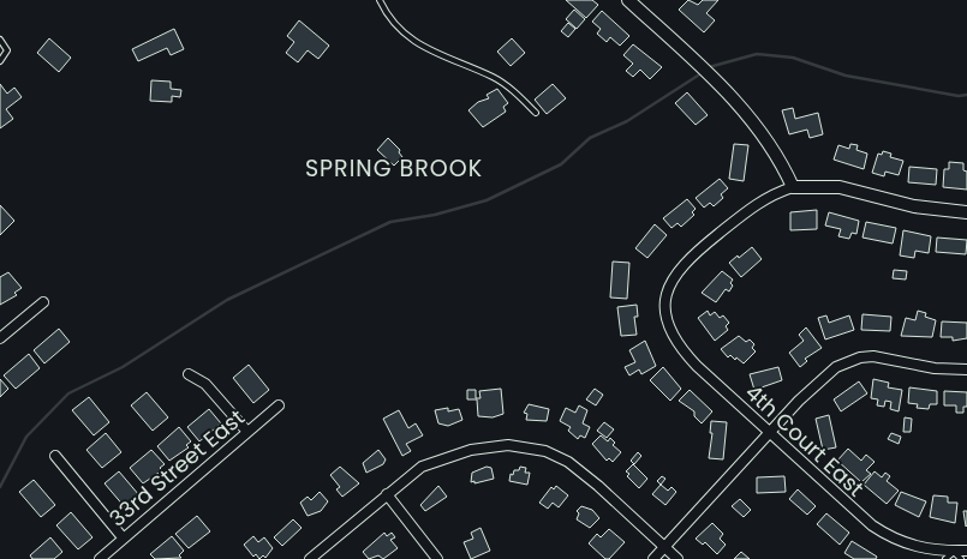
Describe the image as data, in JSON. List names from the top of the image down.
{
  "streets": {
    "street": ["4th Court East", "33rd Street East"]
  },
  "districts": ["SPRING BROOK"]
}
